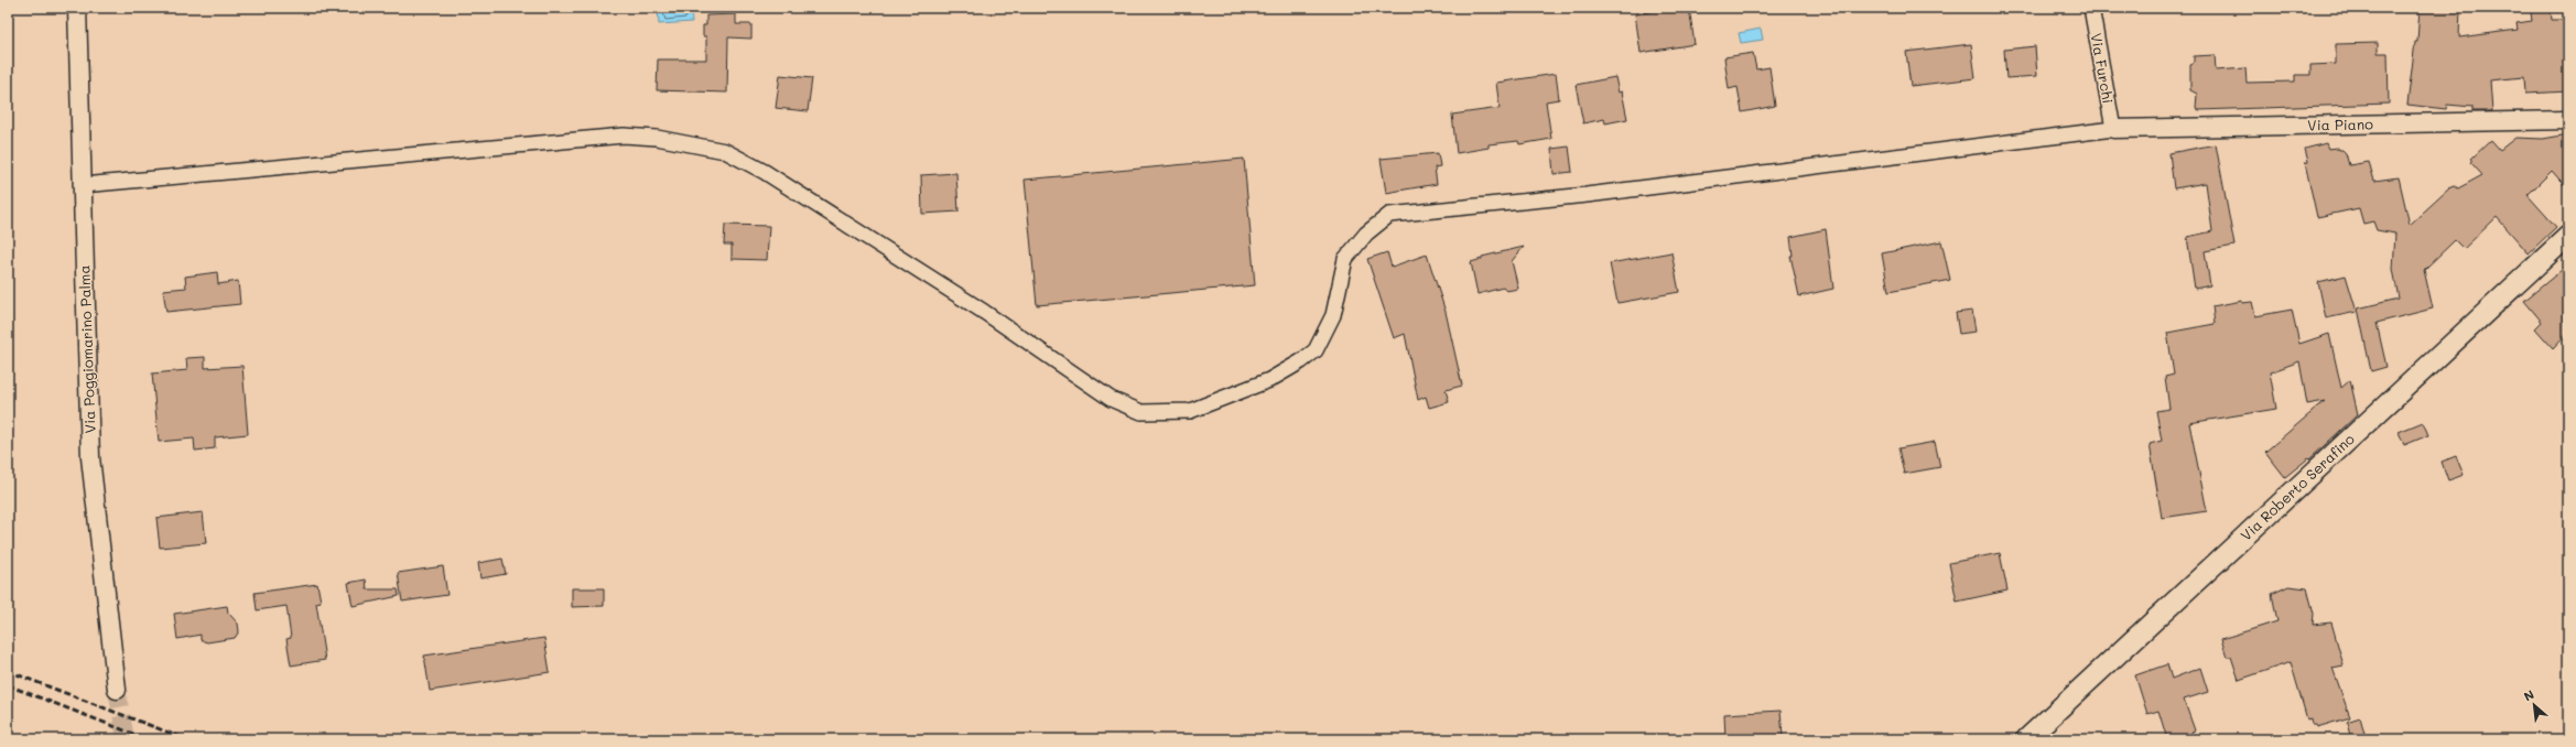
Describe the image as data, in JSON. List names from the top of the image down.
{
  "streets": {
    "main road": ["Via Roberto Serafino"],
    "street": ["Via Furchi", "Via Piano", "Via Poggiomarino Palma"]
  },
  "crossings": [
    ["Via Furchi", "Via Piano"]
  ],
  "north": "top left"
}
